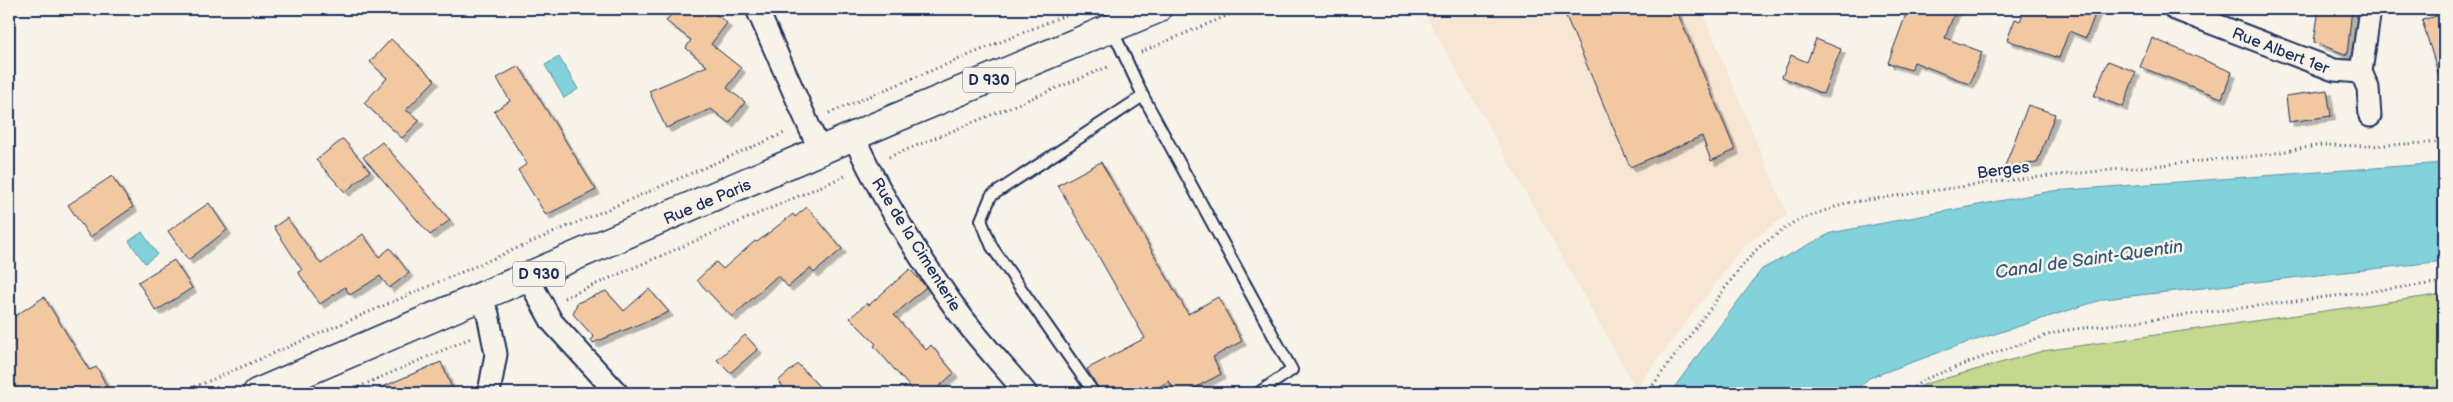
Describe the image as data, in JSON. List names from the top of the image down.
{
  "streets": {
    "main road": ["D 930", "Rue de Paris"],
    "street": ["Rue Albert 1er", "Rue de la Cimenterie"],
    "path": ["Berges"]
  },
  "crossings": [
    ["Rue de Paris", "Rue de la Cimenterie"]
  ],
  "water": ["Canal de Saint-Quentin"]
}
